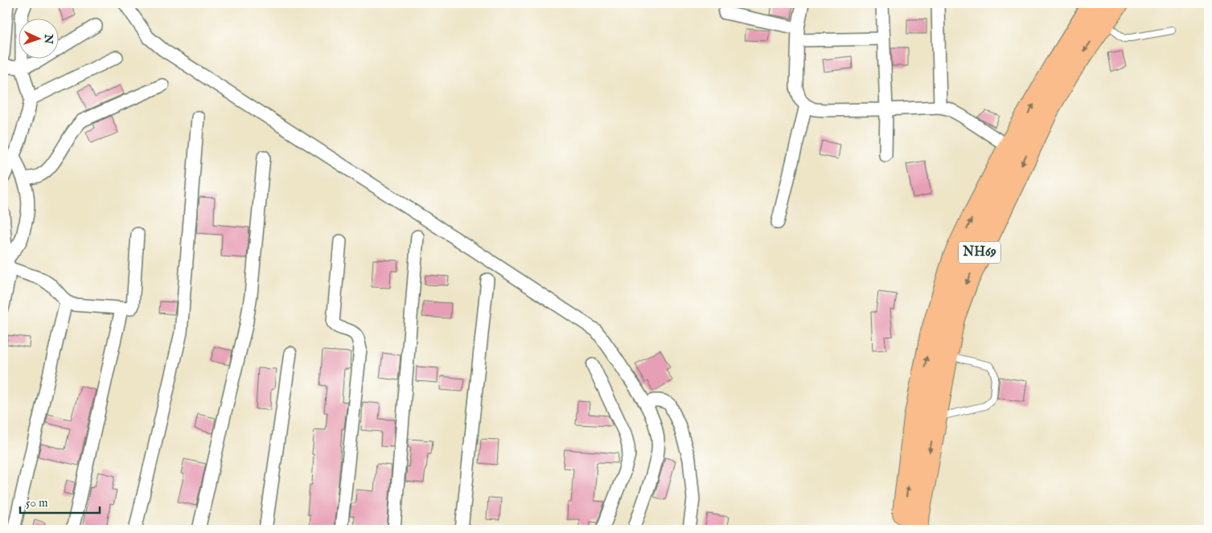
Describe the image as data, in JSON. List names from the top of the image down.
{
  "streets": {
    "highway": ["NH69"]
  },
  "scale_bar": "50 m",
  "north": "right"
}
